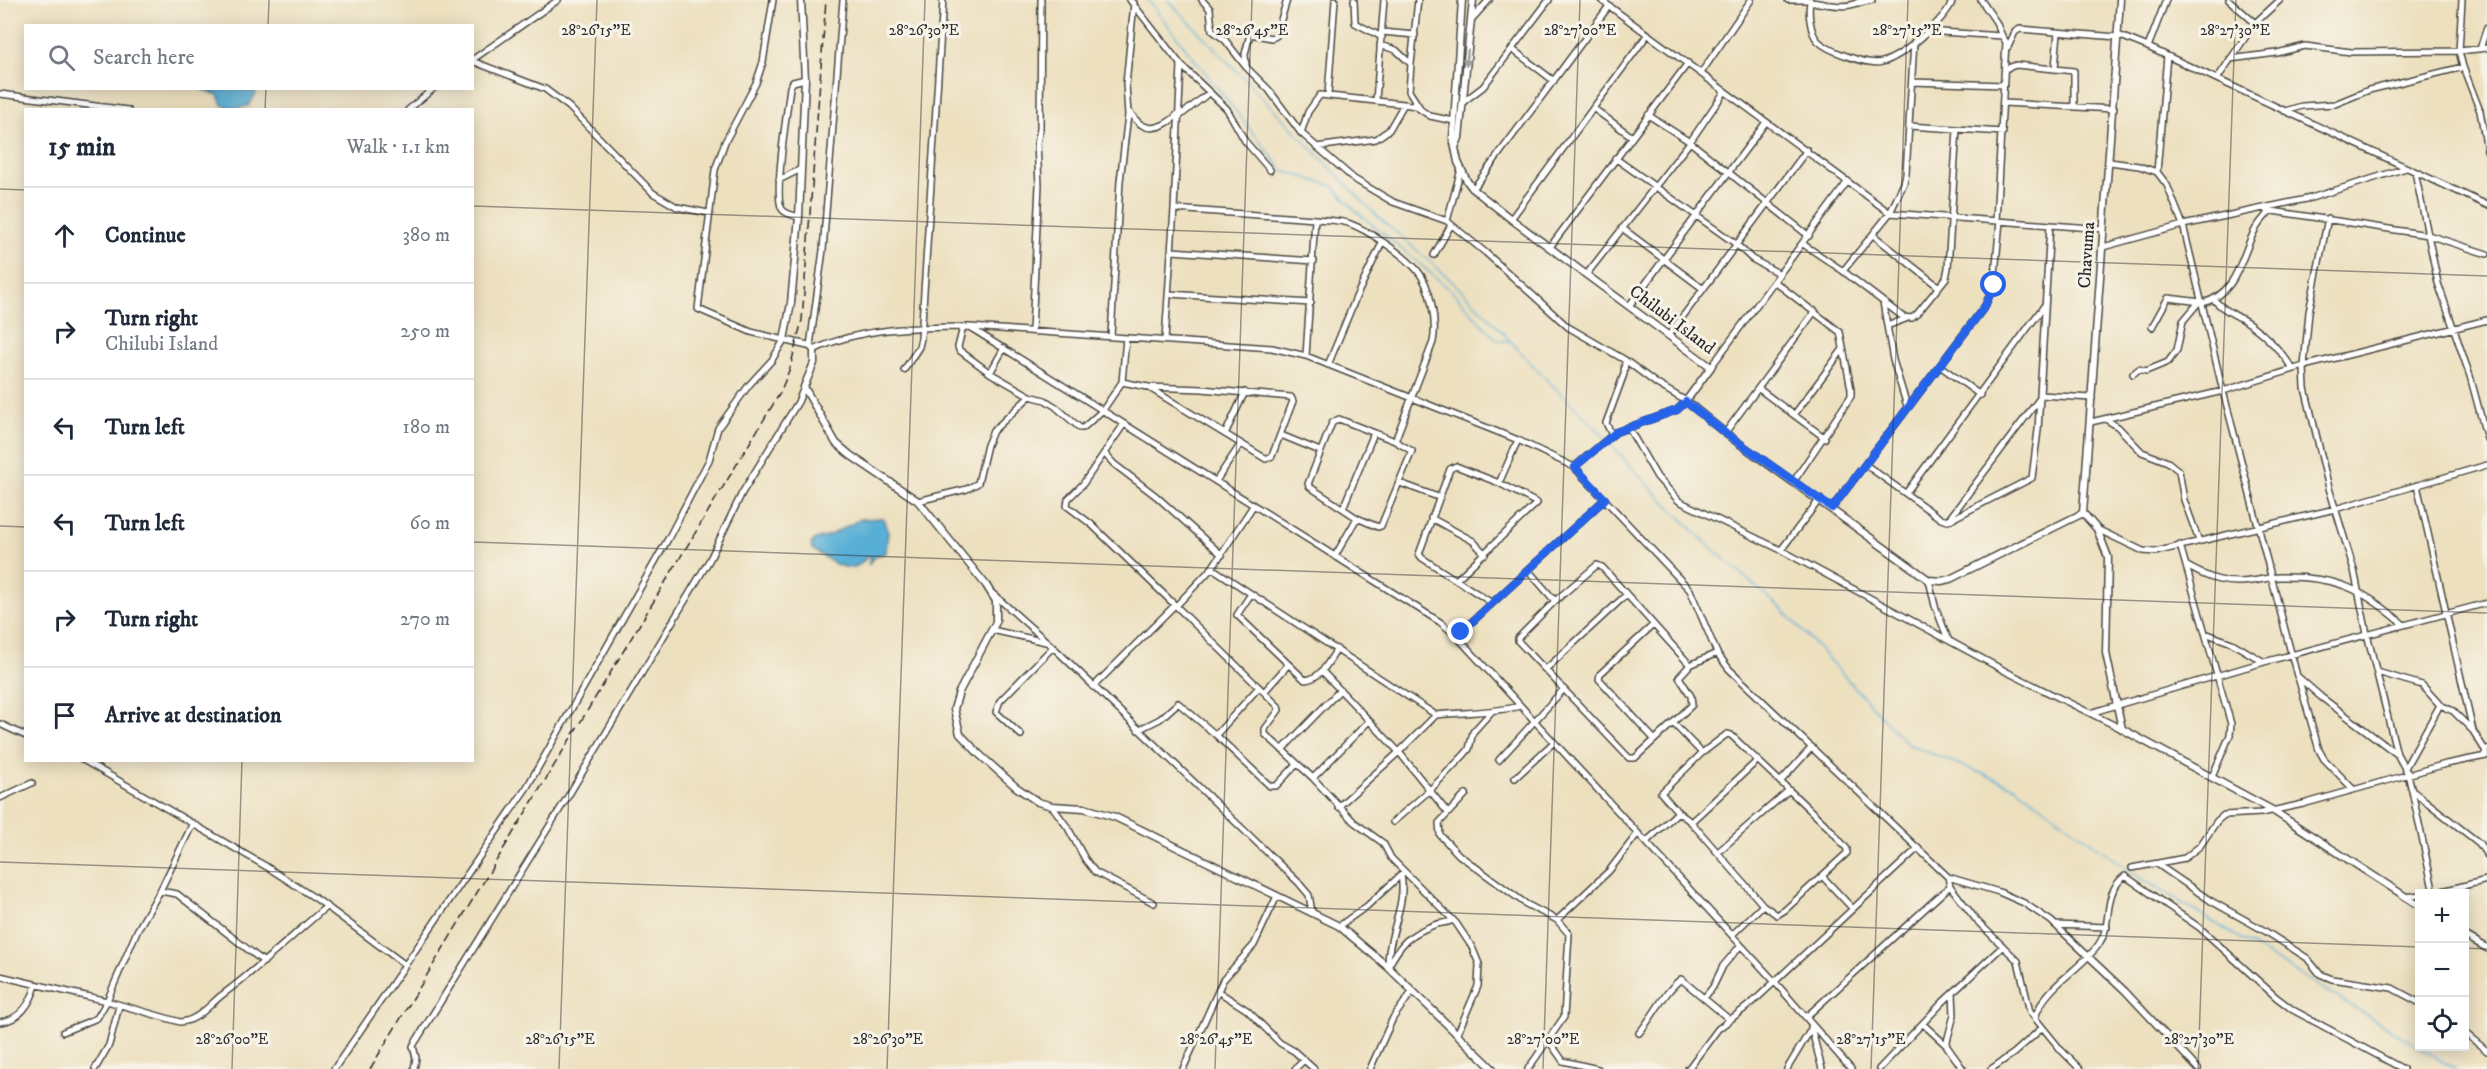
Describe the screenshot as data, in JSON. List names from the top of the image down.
{
  "streets": {
    "street": ["Chavuma", "Chilubi Island"]
  },
  "page": {
    "search": "Search here",
    "heading": ["15 min", "Walk · 1.1 km"],
    "list": [
      ["Continue", "380 m"],
      ["Turn right", "Chilubi Island", "250 m"],
      ["Turn left", "180 m"],
      ["Turn left", "60 m"],
      ["Turn right", "270 m"],
      "Arrive at destination"
    ],
    "map_buttons": ["+", "−"]
  },
  "coordinates": [
    "28°26'15\"E",
    "28°26'30\"E",
    "28°26'45\"E",
    "28°27'00\"E",
    "28°27'15\"E",
    "28°27'30\"E",
    "28°26'00\"E"
  ]
}
